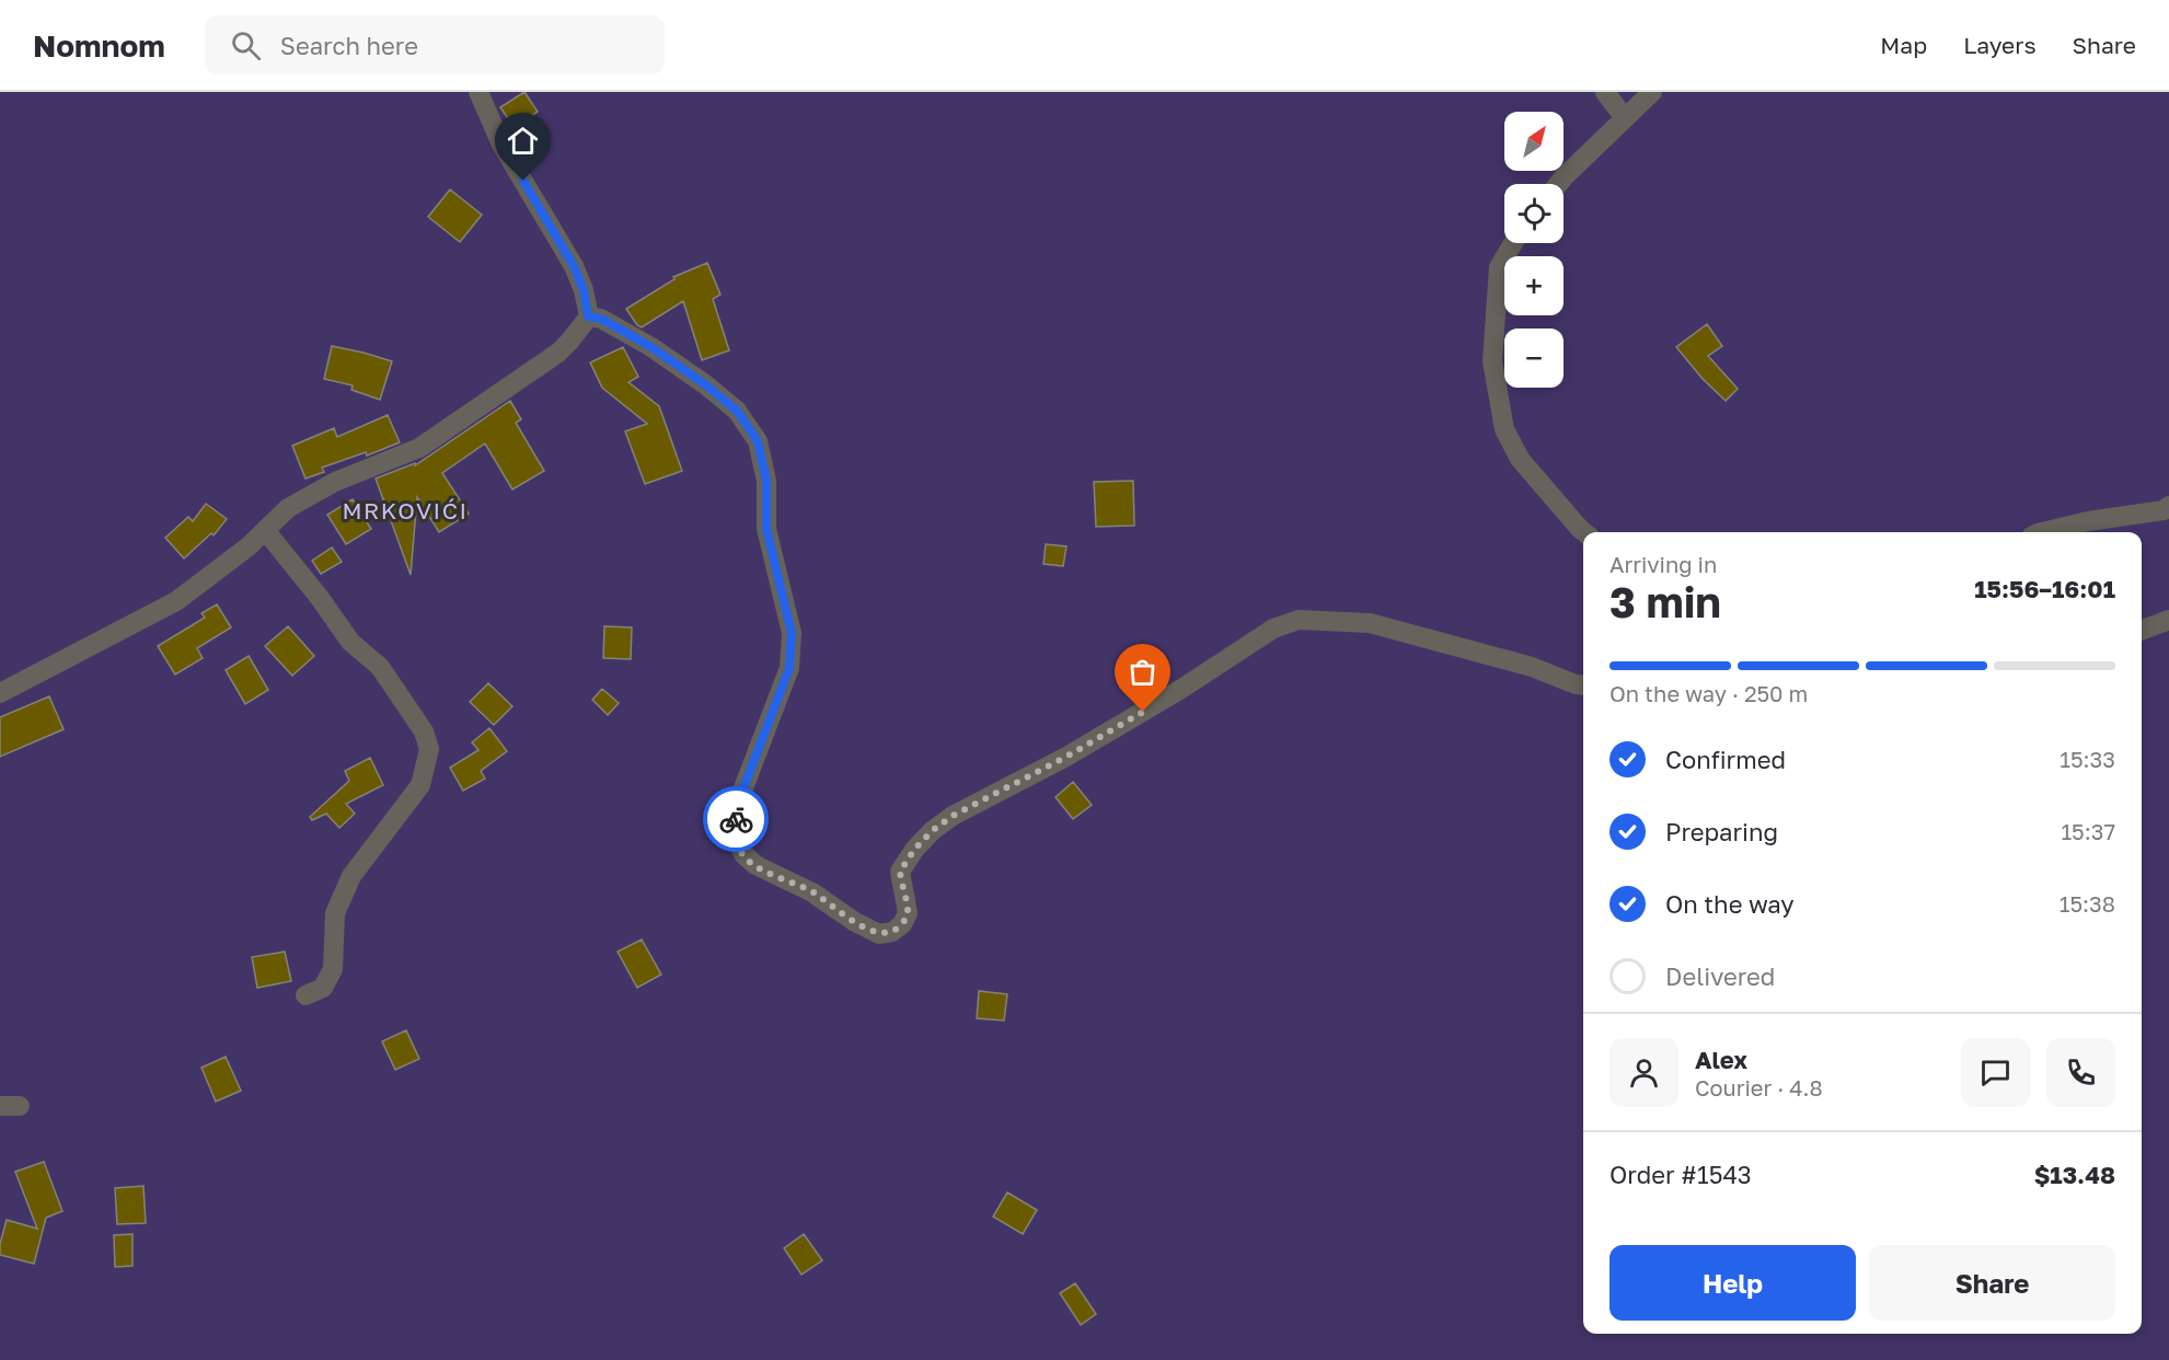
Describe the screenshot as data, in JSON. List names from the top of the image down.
{
  "districts": ["MRKOVIĆI"],
  "north": "top right",
  "page": {
    "header": "Nomnom",
    "search": "Search here",
    "nav": ["Map", "Layers", "Share"],
    "map_buttons": ["+", "−"],
    "heading": ["3 min", "Arriving in", "15:56–16:01"],
    "panel": [
      "Alex",
      "Courier · 4.8",
      "Order #1543",
      "$13.48"
    ],
    "bar": "On the way · 250 m",
    "list": [
      ["Confirmed", "15:33"],
      ["Preparing", "15:37"],
      ["On the way", "15:38"],
      "Delivered"
    ],
    "buttons": ["Help", "Share"]
  }
}
